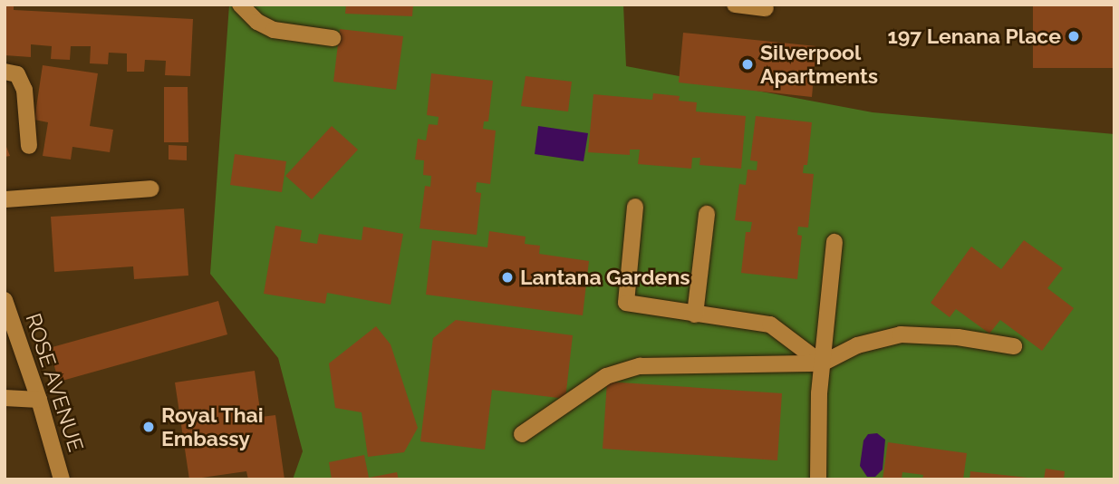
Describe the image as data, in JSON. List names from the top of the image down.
{
  "streets": {
    "street": ["ROSE AVENUE"]
  },
  "places": [
    "197 Lenana Place",
    "Silverpool Apartments",
    "Lantana Gardens",
    "Royal Thai Embassy"
  ]
}
